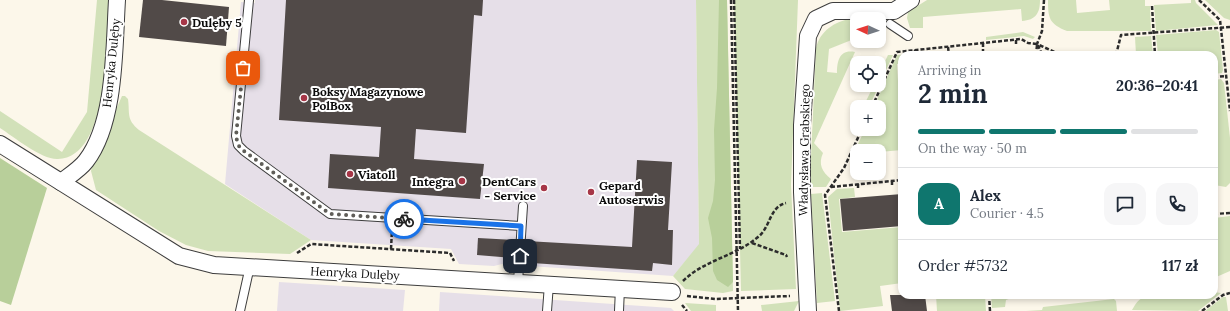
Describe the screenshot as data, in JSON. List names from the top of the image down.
{
  "streets": {
    "street": ["Henryka Dulęby", "Władysława Grabskiego"]
  },
  "places": [
    "Dulęby 5",
    "Boksy Magazynowe PolBox",
    "Viatoll",
    "Integra",
    "DentCars - Service",
    "Gepard Autoserwis"
  ],
  "north": "left",
  "page": {
    "map_buttons": ["+", "−"],
    "heading": ["2 min", "Arriving in", "20:36–20:41"],
    "panel": [
      "Alex",
      "Courier · 4.5",
      "Order #5732",
      "117 zł"
    ],
    "bar": "On the way · 50 m",
    "round": "A"
  }
}
